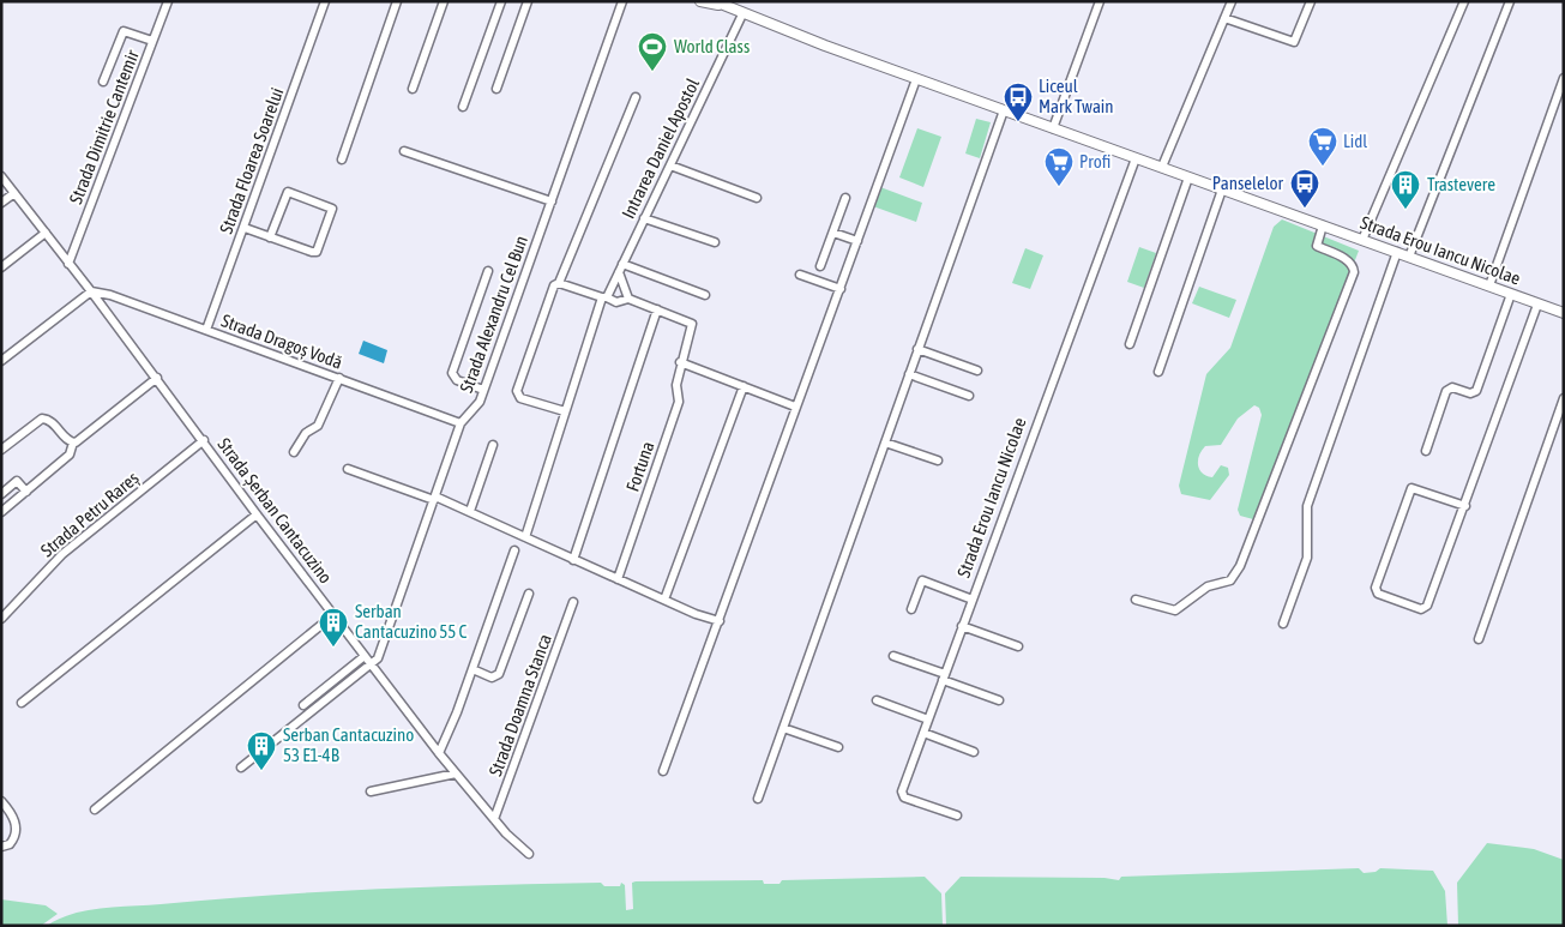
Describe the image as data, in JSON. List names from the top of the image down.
{
  "streets": {
    "street": [
      "Strada Dimitrie Cantemir",
      "Intrarea Daniel Apostol",
      "Strada Floarea Soarelui",
      "Strada Erou Iancu Nicolae",
      "Strada Alexandru Cel Bun",
      "Strada Dragoș Vodă",
      "Fortuna",
      "Strada Șerban Cantacuzino",
      "Strada Petru Rareș",
      "Strada Doamna Stanca"
    ]
  },
  "crossings": [
    ["Strada Dimitrie Cantemir", "Strada Șerban Cantacuzino"],
    ["Intrarea Daniel Apostol", "Strada Erou Iancu Nicolae"],
    ["Strada Floarea Soarelui", "Strada Dragoș Vodă"],
    ["Strada Alexandru Cel Bun", "Strada Dragoș Vodă"],
    ["Strada Alexandru Cel Bun", "Strada Șerban Cantacuzino"],
    ["Strada Dragoș Vodă", "Strada Șerban Cantacuzino"],
    ["Strada Șerban Cantacuzino", "Strada Petru Rareș"],
    ["Strada Șerban Cantacuzino", "Strada Doamna Stanca"]
  ],
  "places": {
    "sports": ["World Class"],
    "bus stop": ["Liceul Mark Twain", "Panselelor"],
    "supermarket": ["Lidl", "Profi"],
    "building": ["Trastevere", "Serban Cantacuzino 55 C", "Serban Cantacuzino 53 E1-4B"]
  }
}
